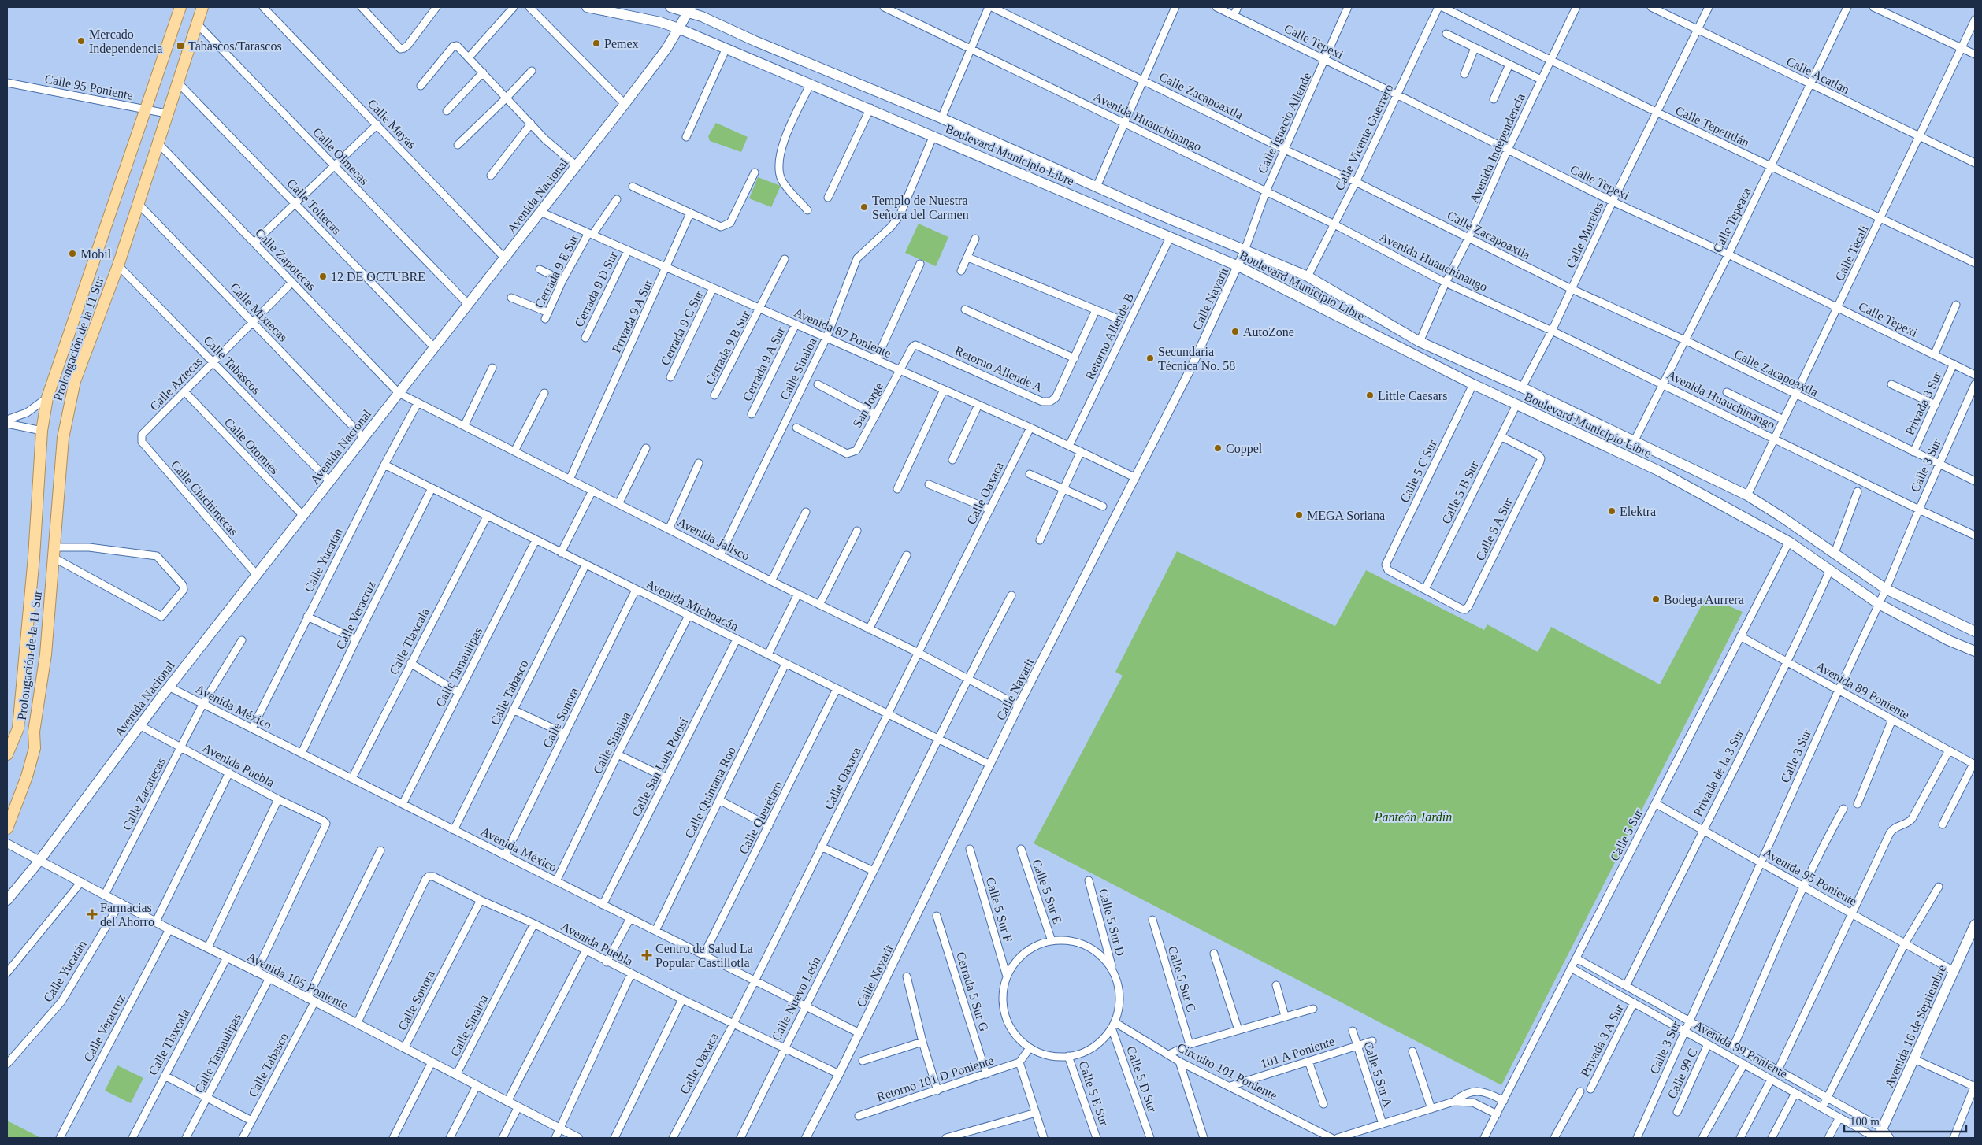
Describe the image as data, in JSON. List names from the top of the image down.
{
  "streets": {
    "main road": [
      "Boulevard Municipio Libre",
      "Avenida Nacional",
      "Prolongación de la 11 Sur",
      "Avenida 16 de Septiembre"
    ],
    "street": [
      "Calle Tepexi",
      "Calle Acatlán",
      "Calle 95 Poniente",
      "Calle Zacapoaxtla",
      "Avenida Huauchinango",
      "Calle Ignacio Allende",
      "Calle Mayas",
      "Calle Tepetitlán",
      "Calle Vicente Guerrero",
      "Avenida Independencia",
      "Calle Olmecas",
      "Calle Toltecas",
      "Calle Tepeaca",
      "Calle Morelos",
      "Calle Tecali",
      "Calle Zapotecas",
      "Cerrada 9 E Sur",
      "Cerrada 9 D Sur",
      "Calle Nayarit",
      "Calle Mixtecas",
      "Privada 9 A Sur",
      "Cerrada 9 C Sur",
      "Avenida 87 Poniente",
      "Retorno Allende B",
      "Cerrada 9 B Sur",
      "Cerrada 9 A Sur",
      "Calle Tabascos",
      "Calle Sinaloa",
      "Retorno Allende A",
      "Calle Aztecas",
      "Privada 3 Sur",
      "San Jorge",
      "Calle Otomíes",
      "Calle 3 Sur",
      "Calle 5 C Sur",
      "Calle 5 B Sur",
      "Calle Oaxaca",
      "Calle Chichimecas",
      "Calle 5 A Sur",
      "Avenida Jalisco",
      "Calle Yucatán",
      "Avenida Michoacán",
      "Calle Veracruz",
      "Calle Tlaxcala",
      "Calle Tamaulipas",
      "Avenida 89 Poniente",
      "Calle Tabasco",
      "Avenida México",
      "Calle Sonora",
      "Avenida Puebla",
      "Calle San Luis Potosí",
      "Privada de la 3 Sur",
      "Calle Quintana Roo",
      "Calle Zacatecas",
      "Calle Querétaro",
      "Calle 5 Sur",
      "Avenida 95 Poniente",
      "Calle 5 Sur E",
      "Calle 5 Sur F",
      "Calle 5 Sur D",
      "Calle 5 Sur C",
      "Avenida 105 Poniente",
      "Cerrada 5 Sur G",
      "Calle Nuevo León",
      "Privada 3 A Sur",
      "Avenida 99 Poniente",
      "101 A Poniente",
      "Circuito 101 Poniente",
      "Calle 99 C",
      "Calle 5 Sur A",
      "Retorno 101 D Poniente",
      "Calle 5 D Sur",
      "Calle 5 E Sur"
    ]
  },
  "crossings": [
    ["Calle Tepexi", "Calle Ignacio Allende"],
    ["Calle Tepexi", "Calle Vicente Guerrero"],
    ["Calle Tepexi", "Avenida Independencia"],
    ["Calle Tepexi", "Calle Tepeaca"],
    ["Calle Tepexi", "Calle Morelos"],
    ["Calle Tepexi", "Calle Tecali"],
    ["Calle Tepexi", "Privada 3 Sur"],
    ["Calle Acatlán", "Calle Tepeaca"],
    ["Calle Acatlán", "Calle Morelos"],
    ["Calle Acatlán", "Calle Tecali"],
    ["Calle 95 Poniente", "Prolongación de la 11 Sur"],
    ["Calle Zacapoaxtla", "Calle Ignacio Allende"],
    ["Calle Zacapoaxtla", "Calle Vicente Guerrero"],
    ["Calle Zacapoaxtla", "Avenida Independencia"],
    ["Calle Zacapoaxtla", "Calle Tepeaca"],
    ["Calle Zacapoaxtla", "Calle Morelos"],
    ["Calle Zacapoaxtla", "Calle Tecali"],
    ["Calle Zacapoaxtla", "Privada 3 Sur"],
    ["Calle Zacapoaxtla", "Calle 3 Sur"],
    ["Avenida Huauchinango", "Calle Ignacio Allende"],
    ["Avenida Huauchinango", "Calle Vicente Guerrero"],
    ["Avenida Huauchinango", "Avenida Independencia"],
    ["Avenida Huauchinango", "Calle Tepeaca"],
    ["Avenida Huauchinango", "Calle Morelos"],
    ["Avenida Huauchinango", "Calle Tecali"],
    ["Avenida Huauchinango", "Calle 3 Sur"],
    ["Calle Ignacio Allende", "Boulevard Municipio Libre"],
    ["Calle Ignacio Allende", "Calle Nayarit"],
    ["Calle Mayas", "Avenida Nacional"],
    ["Calle Tepetitlán", "Avenida Independencia"],
    ["Calle Tepetitlán", "Calle Tepeaca"],
    ["Calle Tepetitlán", "Calle Morelos"],
    ["Calle Tepetitlán", "Calle Tecali"],
    ["Calle Vicente Guerrero", "Boulevard Municipio Libre"],
    ["Avenida Independencia", "Boulevard Municipio Libre"],
    ["Boulevard Municipio Libre", "Avenida Nacional"],
    ["Boulevard Municipio Libre", "Calle Tepeaca"],
    ["Boulevard Municipio Libre", "Calle Morelos"],
    ["Boulevard Municipio Libre", "Calle Tecali"],
    ["Boulevard Municipio Libre", "Calle Nayarit"],
    ["Boulevard Municipio Libre", "Retorno Allende B"],
    ["Boulevard Municipio Libre", "Calle Sinaloa"],
    ["Boulevard Municipio Libre", "Calle 3 Sur"],
    ["Boulevard Municipio Libre", "Calle 5 C Sur"],
    ["Boulevard Municipio Libre", "Calle 5 B Sur"],
    ["Boulevard Municipio Libre", "Privada de la 3 Sur"],
    ["Boulevard Municipio Libre", "Calle 5 Sur"],
    ["Calle Olmecas", "Avenida Nacional"],
    ["Calle Olmecas", "Prolongación de la 11 Sur"],
    ["Avenida Nacional", "Calle Toltecas"],
    ["Avenida Nacional", "Calle Zapotecas"],
    ["Avenida Nacional", "Calle Mixtecas"],
    ["Avenida Nacional", "Avenida 87 Poniente"],
    ["Avenida Nacional", "Calle Tabascos"],
    ["Avenida Nacional", "Calle Otomíes"],
    ["Avenida Nacional", "Calle Chichimecas"],
    ["Avenida Nacional", "Avenida Jalisco"],
    ["Avenida Nacional", "Avenida México"],
    ["Avenida Nacional", "Avenida Puebla"],
    ["Avenida Nacional", "Avenida 105 Poniente"],
    ["Calle Toltecas", "Prolongación de la 11 Sur"],
    ["Calle Zapotecas", "Prolongación de la 11 Sur"],
    ["Calle Zapotecas", "Calle Aztecas"],
    ["Calle Zapotecas", "Avenida Jalisco"],
    ["Cerrada 9 E Sur", "Avenida 87 Poniente"],
    ["Cerrada 9 D Sur", "Avenida 87 Poniente"],
    ["Calle Nayarit", "Avenida 87 Poniente"],
    ["Calle Nayarit", "Avenida Jalisco"],
    ["Calle Nayarit", "Avenida Michoacán"],
    ["Calle Nayarit", "Avenida México"],
    ["Calle Nayarit", "Avenida Puebla"],
    ["Calle Mixtecas", "Prolongación de la 11 Sur"],
    ["Calle Mixtecas", "Calle Aztecas"],
    ["Privada 9 A Sur", "Avenida 87 Poniente"],
    ["Privada 9 A Sur", "Avenida Jalisco"],
    ["Cerrada 9 C Sur", "Avenida 87 Poniente"],
    ["Avenida 87 Poniente", "Retorno Allende B"],
    ["Avenida 87 Poniente", "Cerrada 9 B Sur"],
    ["Avenida 87 Poniente", "Cerrada 9 A Sur"],
    ["Avenida 87 Poniente", "Calle Sinaloa"],
    ["Avenida 87 Poniente", "Retorno Allende A"],
    ["Avenida 87 Poniente", "San Jorge"],
    ["Avenida 87 Poniente", "Calle Oaxaca"],
    ["Prolongación de la 11 Sur", "Calle Tabascos"],
    ["Calle Tabascos", "Calle Aztecas"],
    ["Calle Sinaloa", "Avenida Jalisco"],
    ["Calle Sinaloa", "Avenida Michoacán"],
    ["Calle Sinaloa", "Avenida México"],
    ["Calle Sinaloa", "Avenida Puebla"],
    ["Calle Sinaloa", "Avenida 105 Poniente"],
    ["Retorno Allende A", "San Jorge"],
    ["Calle Aztecas", "Calle Otomíes"],
    ["Calle Aztecas", "Calle Chichimecas"],
    ["Calle 3 Sur", "Avenida 89 Poniente"],
    ["Calle 3 Sur", "Avenida 95 Poniente"],
    ["Calle 3 Sur", "Avenida 99 Poniente"],
    ["Calle 5 C Sur", "Calle 5 B Sur"],
    ["Calle 5 C Sur", "Calle 5 A Sur"],
    ["Calle 5 B Sur", "Calle 5 A Sur"],
    ["Calle Oaxaca", "Avenida Jalisco"],
    ["Calle Oaxaca", "Avenida Michoacán"],
    ["Calle Oaxaca", "Avenida México"],
    ["Calle Oaxaca", "Avenida Puebla"],
    ["Avenida Jalisco", "Calle Yucatán"],
    ["Avenida Jalisco", "Calle Nuevo León"],
    ["Calle Yucatán", "Avenida Michoacán"],
    ["Calle Yucatán", "Avenida México"],
    ["Calle Yucatán", "Avenida 105 Poniente"],
    ["Avenida Michoacán", "Calle Veracruz"],
    ["Avenida Michoacán", "Calle Tlaxcala"],
    ["Avenida Michoacán", "Calle Tamaulipas"],
    ["Avenida Michoacán", "Calle Tabasco"],
    ["Avenida Michoacán", "Calle Sonora"],
    ["Avenida Michoacán", "Calle San Luis Potosí"],
    ["Avenida Michoacán", "Calle Quintana Roo"],
    ["Avenida Michoacán", "Calle Querétaro"],
    ["Avenida Michoacán", "Calle Nuevo León"],
    ["Calle Veracruz", "Avenida México"],
    ["Calle Veracruz", "Avenida 105 Poniente"],
    ["Calle Tlaxcala", "Avenida México"],
    ["Calle Tlaxcala", "Avenida 105 Poniente"],
    ["Calle Tamaulipas", "Avenida México"],
    ["Calle Tamaulipas", "Avenida 105 Poniente"],
    ["Avenida 89 Poniente", "Privada de la 3 Sur"],
    ["Avenida 89 Poniente", "Calle 5 Sur"],
    ["Calle Tabasco", "Avenida México"],
    ["Calle Tabasco", "Avenida 105 Poniente"],
    ["Avenida México", "Calle Sonora"],
    ["Avenida México", "Calle San Luis Potosí"],
    ["Avenida México", "Calle Quintana Roo"],
    ["Avenida México", "Calle Zacatecas"],
    ["Avenida México", "Calle Querétaro"],
    ["Avenida México", "Calle Nuevo León"],
    ["Calle Sonora", "Avenida Puebla"],
    ["Calle Sonora", "Avenida 105 Poniente"],
    ["Avenida Puebla", "Calle Zacatecas"],
    ["Avenida Puebla", "Avenida 105 Poniente"],
    ["Avenida Puebla", "Calle Nuevo León"],
    ["Privada de la 3 Sur", "Avenida 95 Poniente"],
    ["Privada de la 3 Sur", "Avenida 99 Poniente"],
    ["Calle Zacatecas", "Avenida 105 Poniente"],
    ["Calle 5 Sur", "Avenida 95 Poniente"],
    ["Calle 5 Sur", "Avenida 99 Poniente"],
    ["Avenida 95 Poniente", "Avenida 16 de Septiembre"],
    ["Calle 5 Sur E", "Calle 5 Sur F"],
    ["Calle 5 Sur E", "Calle 5 Sur D"],
    ["Calle 5 Sur E", "Circuito 101 Poniente"],
    ["Calle 5 Sur E", "Calle 5 D Sur"],
    ["Calle 5 Sur E", "Calle 5 E Sur"],
    ["Calle 5 Sur F", "Calle 5 Sur D"],
    ["Calle 5 Sur F", "Circuito 101 Poniente"],
    ["Calle 5 Sur F", "Calle 5 D Sur"],
    ["Calle 5 Sur F", "Calle 5 E Sur"],
    ["Calle 5 Sur D", "Circuito 101 Poniente"],
    ["Calle 5 Sur D", "Calle 5 D Sur"],
    ["Calle 5 Sur D", "Calle 5 E Sur"],
    ["Cerrada 5 Sur G", "Retorno 101 D Poniente"],
    ["Avenida 16 de Septiembre", "Avenida 99 Poniente"],
    ["Privada 3 A Sur", "Avenida 99 Poniente"],
    ["Avenida 99 Poniente", "Calle 99 C"],
    ["101 A Poniente", "Circuito 101 Poniente"],
    ["101 A Poniente", "Calle 5 Sur A"],
    ["Circuito 101 Poniente", "Calle 5 D Sur"],
    ["Circuito 101 Poniente", "Calle 5 E Sur"],
    ["Calle 5 D Sur", "Calle 5 E Sur"]
  ],
  "parks": ["Panteón Jardín"],
  "places": {
    "other": [
      "Mercado Independencia",
      "Pemex",
      "Templo de Nuestra Señora del Carmen",
      "Mobil",
      "12 DE OCTUBRE",
      "AutoZone",
      "Secundaria Técnica No. 58",
      "Little Caesars",
      "Coppel",
      "Elektra",
      "MEGA Soriana",
      "Bodega Aurrera"
    ],
    "transit": ["Tabascos/Tarascos"],
    "health": ["Farmacias del Ahorro", "Centro de Salud La Popular Castillotla"]
  },
  "scale_bar": "100 m"
}
